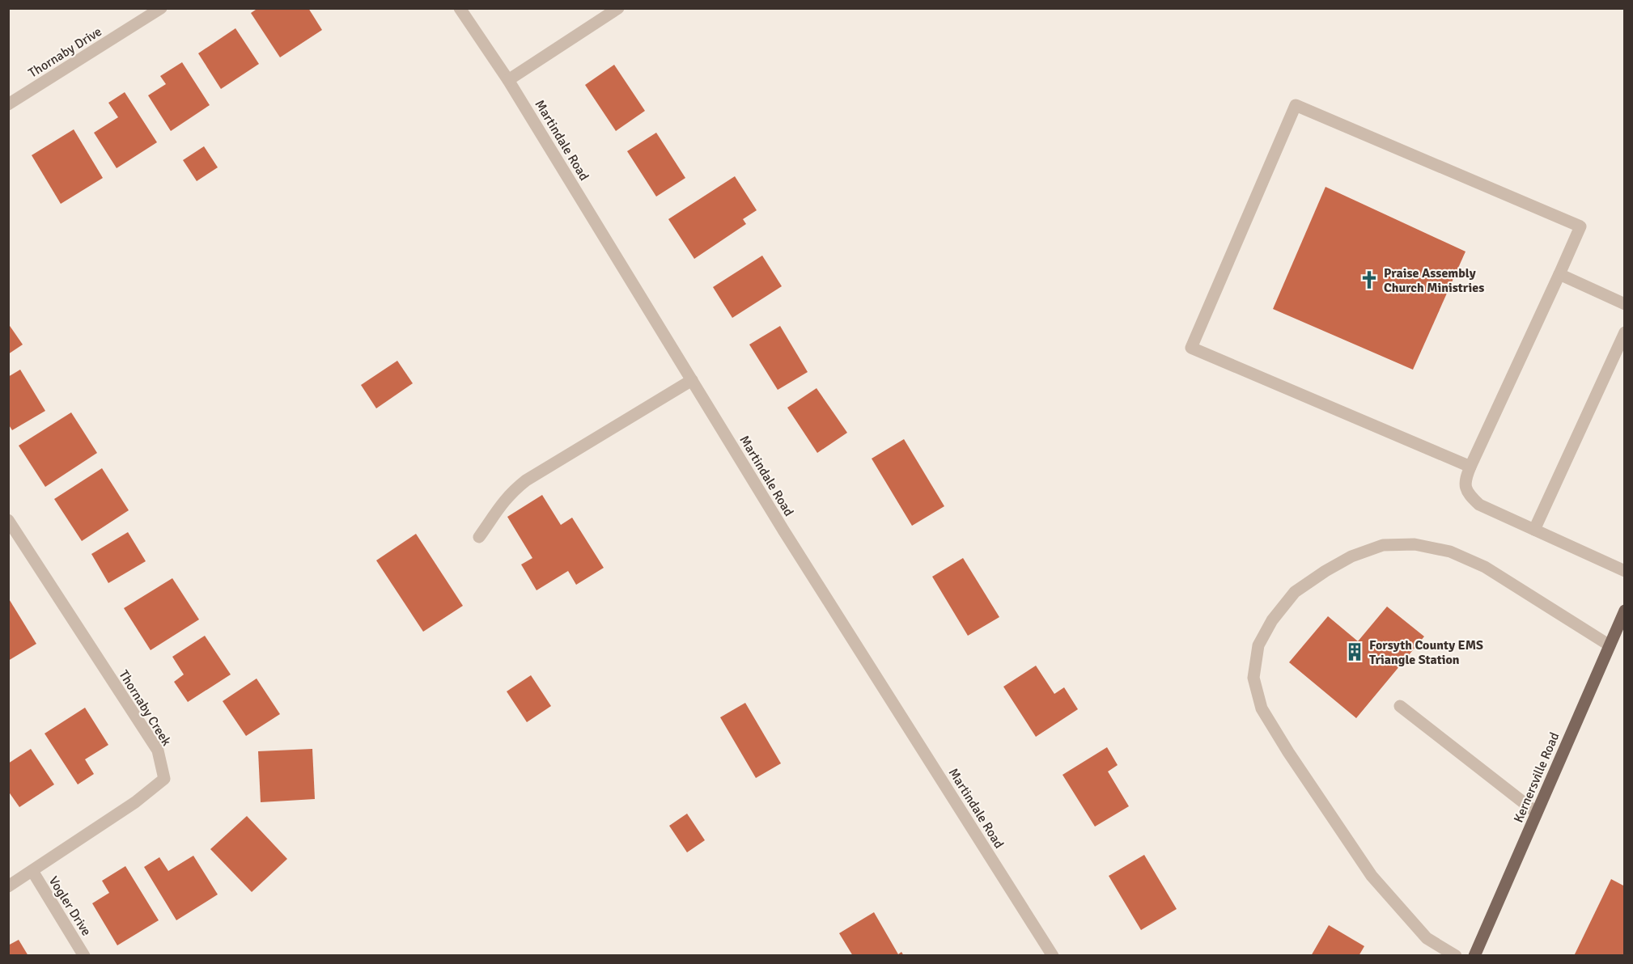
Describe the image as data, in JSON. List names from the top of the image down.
{
  "streets": {
    "main road": ["Kernersville Road"],
    "street": [
      "Thornaby Drive",
      "Martindale Road",
      "Thornaby Creek",
      "Vogler Drive"
    ]
  },
  "crossings": [
    ["Thornaby Creek", "Vogler Drive"]
  ],
  "places": {
    "church": ["Praise Assembly Church Ministries"],
    "building": ["Forsyth County EMS Triangle Station"]
  }
}
